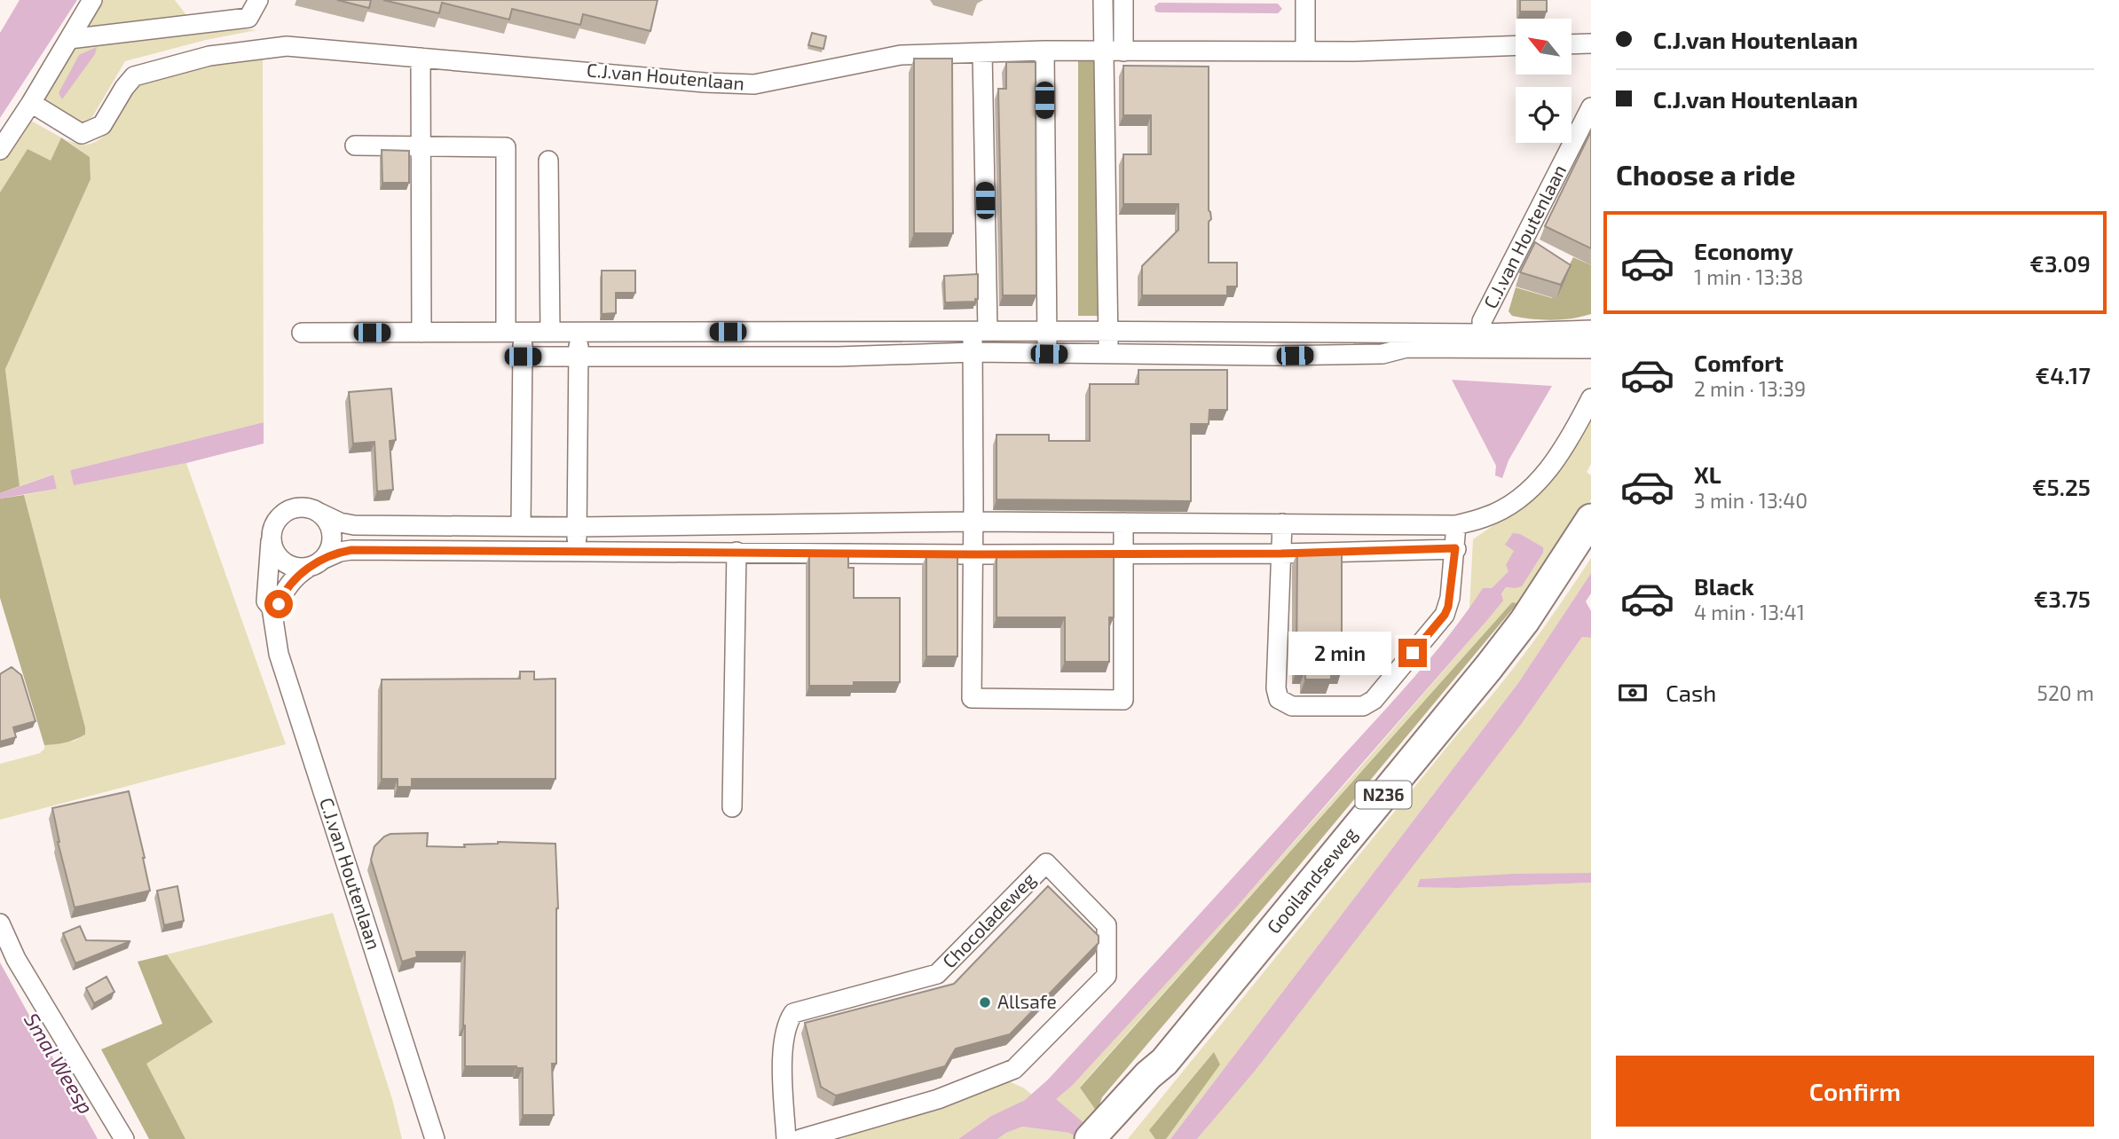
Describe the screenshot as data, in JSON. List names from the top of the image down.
{
  "streets": {
    "main road": ["N236", "Gooilandseweg"],
    "street": ["C.J.van Houtenlaan", "Chocoladeweg"]
  },
  "water": ["Smal Weesp"],
  "places": ["Allsafe"],
  "north": "top left",
  "page": {
    "banner": ["C.J.van Houtenlaan", "C.J.van Houtenlaan"],
    "heading": "Choose a ride",
    "list": [
      {
        "name": "Economy",
        "note": "1 min · 13:38",
        "value": "€3.09"
      },
      {
        "name": "Comfort",
        "note": "2 min · 13:39",
        "value": "€4.17"
      },
      {
        "name": "XL",
        "note": "3 min · 13:40",
        "value": "€5.25"
      },
      {
        "name": "Black",
        "note": "4 min · 13:41",
        "value": "€3.75"
      }
    ],
    "bubble": "2 min",
    "pay": ["Cash", "520 m"],
    "buttons": "Confirm"
  }
}
